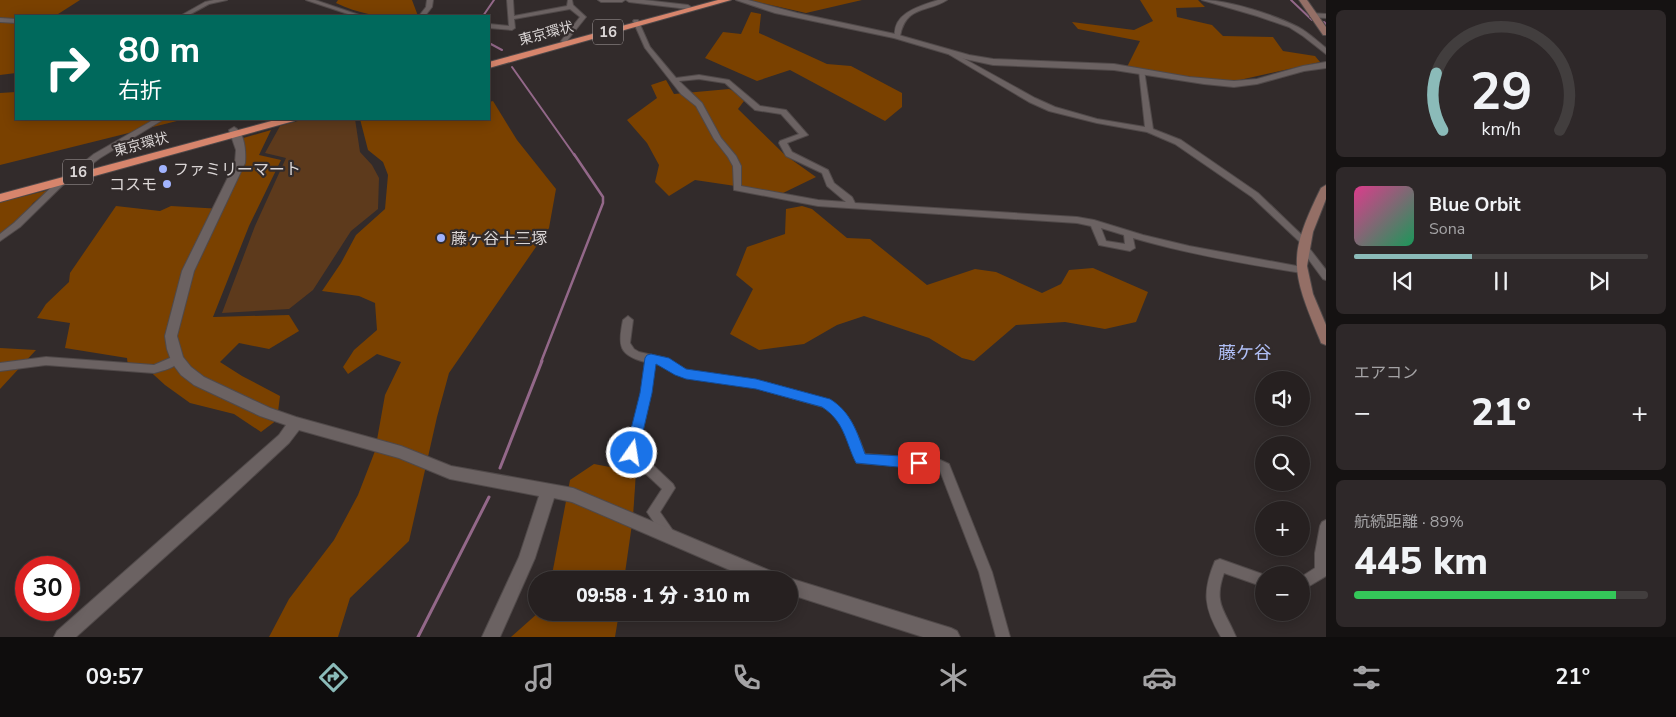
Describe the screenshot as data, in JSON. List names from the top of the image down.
{
  "streets": {
    "highway": ["16", "東京環状"]
  },
  "districts": ["藤ケ谷"],
  "places": ["ファミリーマート", "コスモ", "藤ヶ谷十三塚"],
  "page": {
    "turn": ["80 m", "右折"],
    "song": ["Blue Orbit", "Sona"],
    "tile": [
      "エアコン",
      ["航続距離 · 89%", "445 km"]
    ],
    "map_buttons": ["+", "−"],
    "heat": ["−", "21°", "+"],
    "limit": "30",
    "trip": "09:58 · 1 分 · 310 m",
    "tabs": ["09:57", "21°"],
    "gauge": ["29", "km/h"]
  }
}
